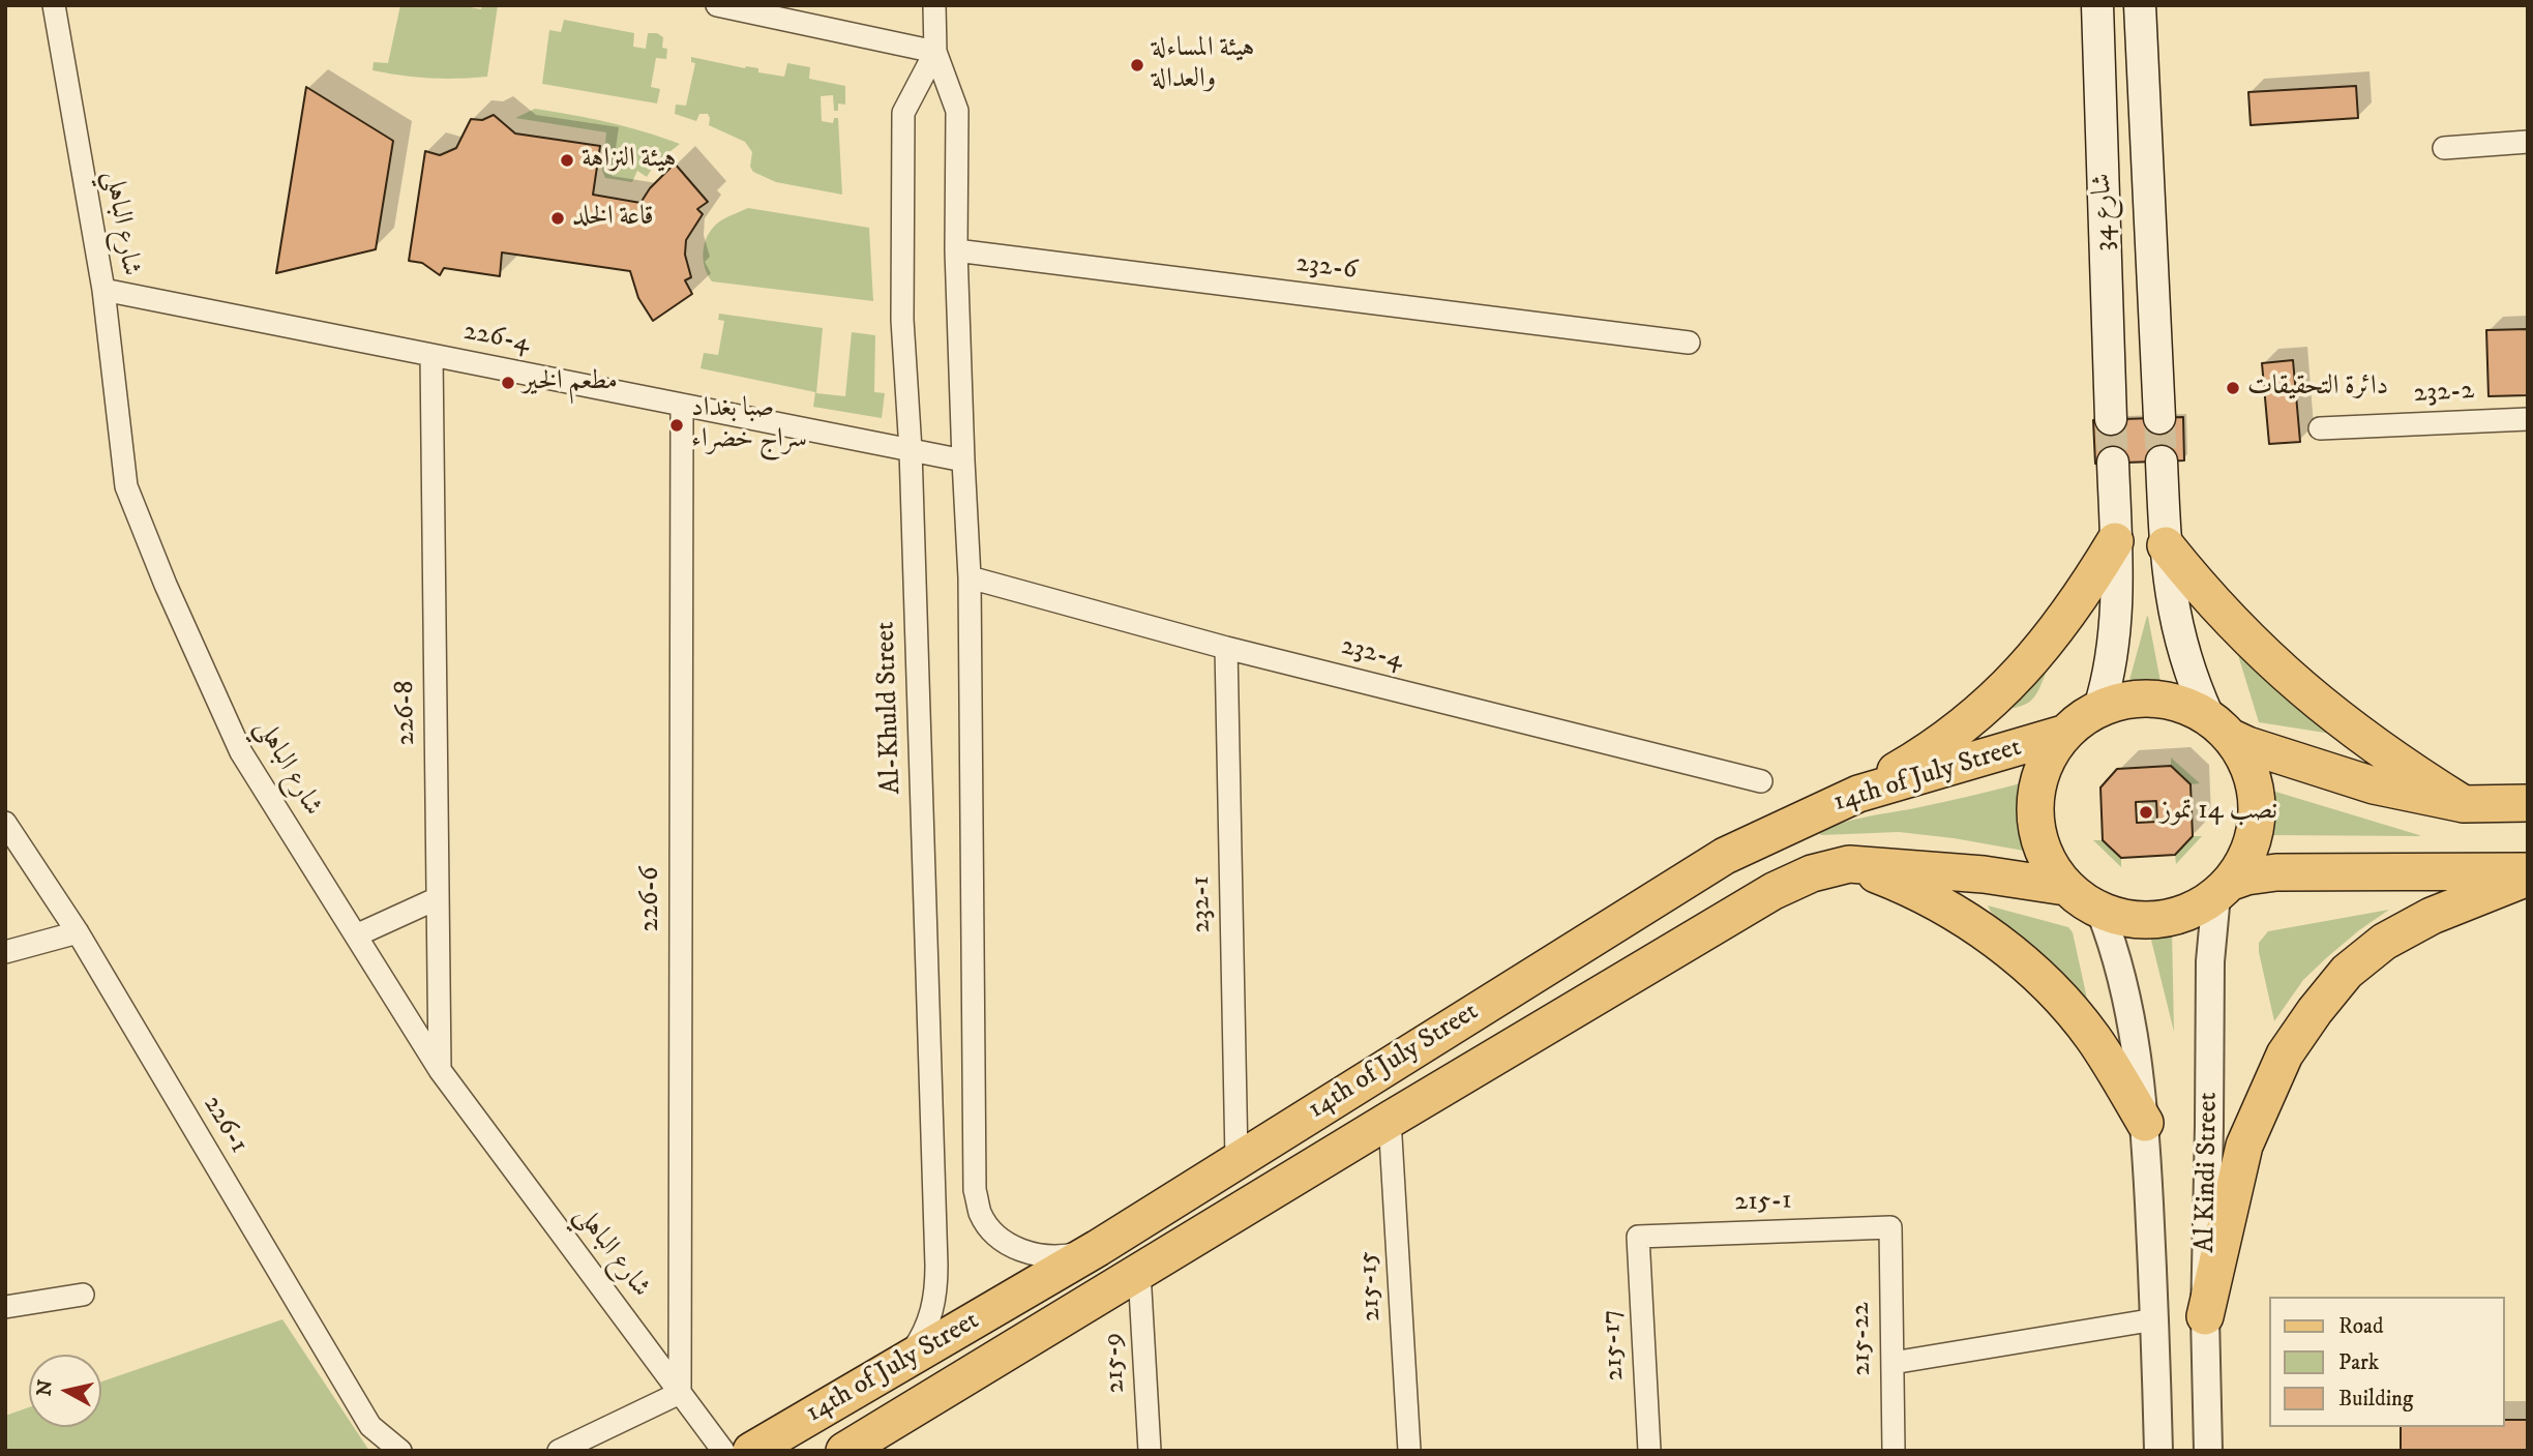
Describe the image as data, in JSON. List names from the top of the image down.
{
  "streets": {
    "main road": ["شارع 34", "14th of July Street"],
    "street": [
      "شارع الباهلي",
      "232-6",
      "226-4",
      "232-2",
      "232-4",
      "Al-Khuld Street",
      "226-8",
      "226-6",
      "232-1",
      "226-1",
      "Al Kindi Street",
      "215-1",
      "215-15",
      "215-22",
      "215-17",
      "215-9"
    ]
  },
  "crossings": [
    ["شارع الباهلي", "226-4"],
    ["شارع الباهلي", "226-8"],
    ["شارع الباهلي", "226-6"],
    ["232-6", "Al-Khuld Street"],
    ["226-4", "Al-Khuld Street"],
    ["226-4", "226-8"],
    ["226-4", "226-6"],
    ["232-4", "Al-Khuld Street"],
    ["232-4", "232-1"],
    ["Al-Khuld Street", "14th of July Street"],
    ["14th of July Street", "232-1"],
    ["14th of July Street", "Al Kindi Street"],
    ["14th of July Street", "215-15"],
    ["14th of July Street", "215-9"],
    ["215-1", "215-22"],
    ["215-1", "215-17"]
  ],
  "places": [
    "هيئة المساءلة والعدالة",
    "هيئة النزاهة",
    "قاعة الخلد",
    "مطعم الخير",
    "دائرة التحقيقات",
    "صبا بغداد سراج خضراء",
    "نصب 14 تموز"
  ],
  "legend": ["Road", "Park", "Building"],
  "north": "left"
}
